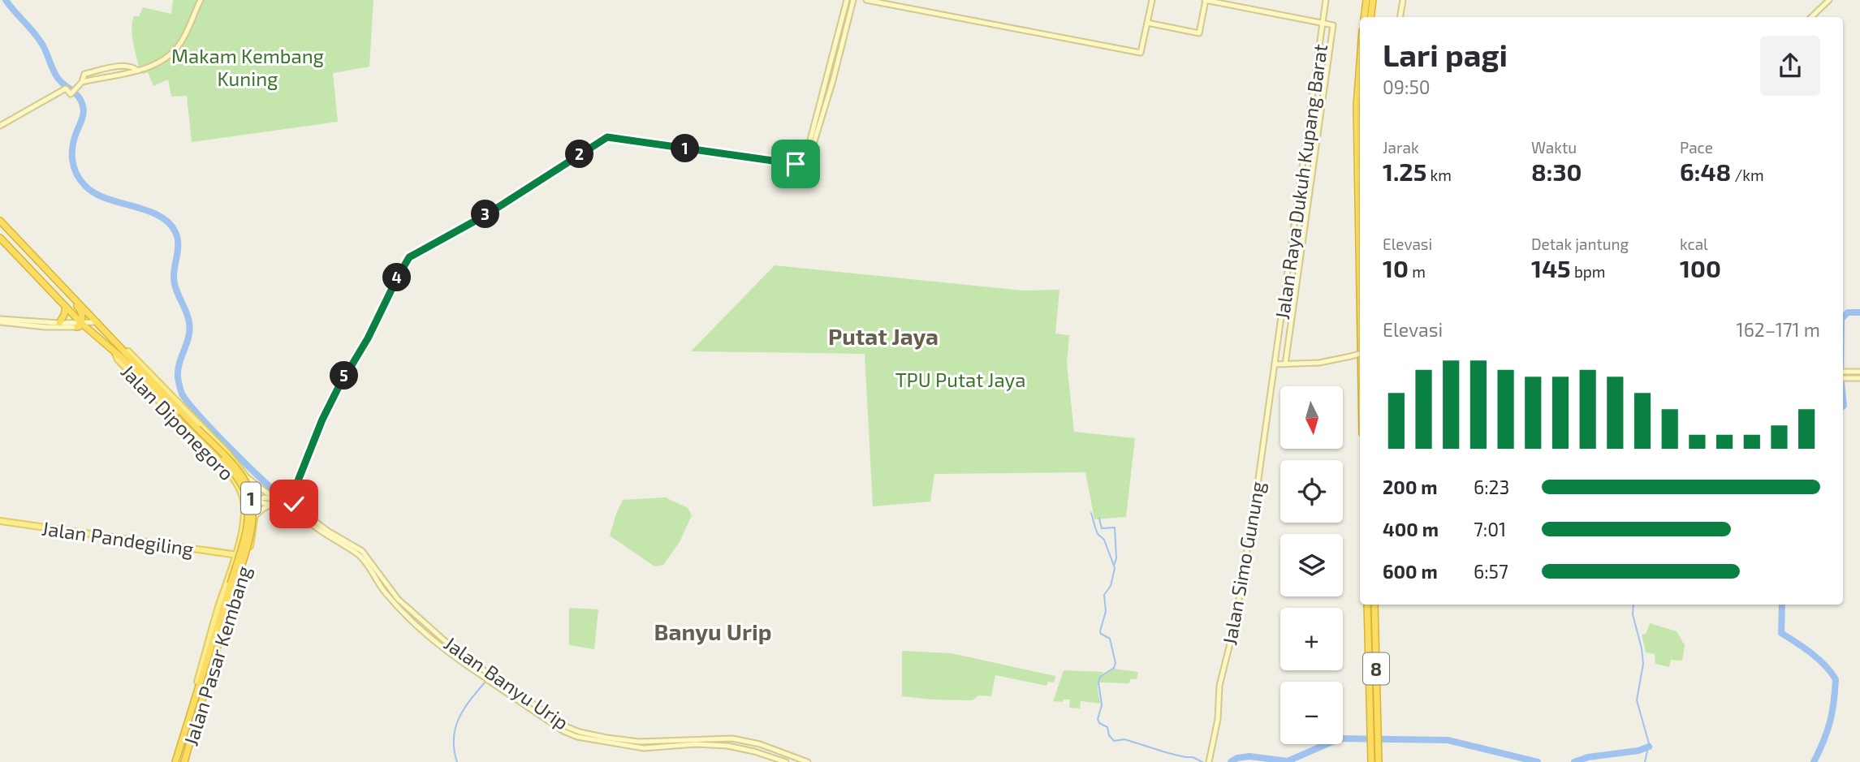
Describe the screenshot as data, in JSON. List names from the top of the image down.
{
  "streets": {
    "highway": ["1", "Jalan Pasar Kembang", "8"],
    "main road": ["Jalan Diponegoro", "Jalan Pandegiling"],
    "street": ["Jalan Raya Dukuh Kupang Barat", "Jalan Simo Gunung", "Jalan Banyu Urip"]
  },
  "crossings": [
    ["Jalan Raya Dukuh Kupang Barat", "Jalan Simo Gunung"],
    ["Jalan Diponegoro", "1"],
    ["Jalan Diponegoro", "Jalan Pasar Kembang"],
    ["Jalan Diponegoro", "Jalan Banyu Urip"],
    ["1", "Jalan Pasar Kembang"],
    ["Jalan Pandegiling", "Jalan Pasar Kembang"],
    ["Jalan Pasar Kembang", "Jalan Banyu Urip"]
  ],
  "districts": ["Putat Jaya", "Banyu Urip"],
  "parks": ["Makam Kembang Kuning", "TPU Putat Jaya"],
  "north": "bottom",
  "page": {
    "heading": ["Lari pagi", "09:50"],
    "stats": [
      ["Jarak", "1.25 km"],
      ["Waktu", "8:30"],
      ["Pace", "6:48 /km"],
      ["Elevasi", "10 m"],
      ["Detak jantung", "145 bpm"],
      ["kcal", "100"]
    ],
    "pins": [
      "1",
      "2",
      "3",
      "4",
      "5"
    ],
    "chart": ["Elevasi", "162–171 m"],
    "map_buttons": ["+", "−"],
    "list": [
      {
        "name": "200 m",
        "note": "6:23"
      },
      {
        "name": "400 m",
        "note": "7:01"
      },
      {
        "name": "600 m",
        "note": "6:57"
      }
    ]
  }
}
